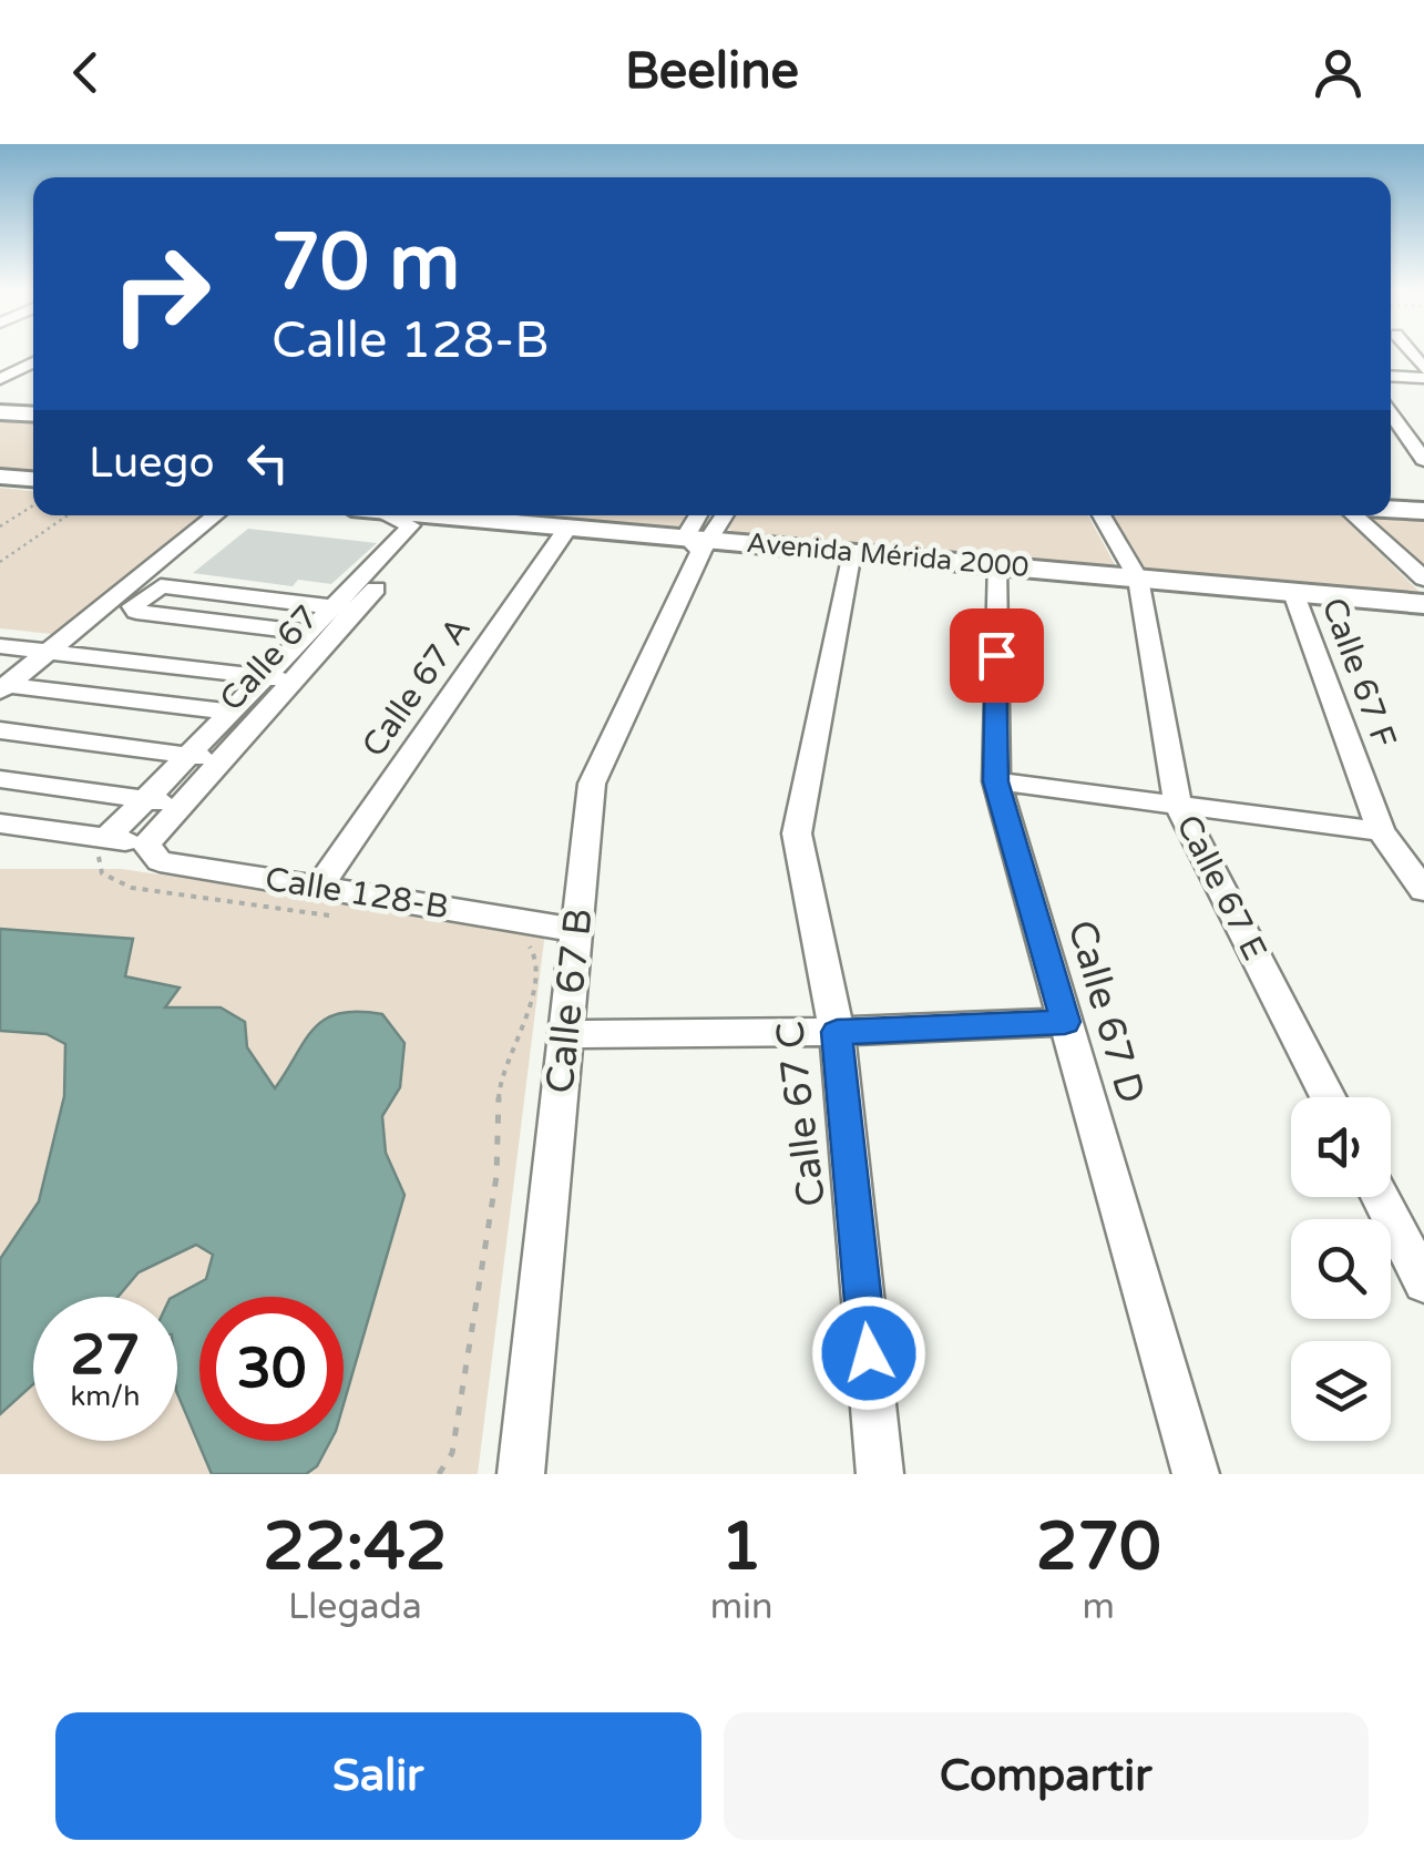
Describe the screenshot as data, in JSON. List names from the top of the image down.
{
  "streets": {
    "main road": ["Avenida Mérida 2000"],
    "street": [
      "Calle 67",
      "Calle 67 F",
      "Calle 67 A",
      "Calle 67 E",
      "Calle 128-B",
      "Calle 67 B",
      "Calle 67 D",
      "Calle 67 C"
    ]
  },
  "crossings": [
    ["Avenida Mérida 2000", "Calle 67"],
    ["Avenida Mérida 2000", "Calle 67 F"],
    ["Avenida Mérida 2000", "Calle 67 A"],
    ["Avenida Mérida 2000", "Calle 67 E"],
    ["Avenida Mérida 2000", "Calle 67 B"],
    ["Avenida Mérida 2000", "Calle 67 D"],
    ["Avenida Mérida 2000", "Calle 67 C"],
    ["Calle 67", "Calle 128-B"],
    ["Calle 67 A", "Calle 128-B"],
    ["Calle 128-B", "Calle 67 B"]
  ],
  "page": {
    "header": "Beeline",
    "turn": ["70 m", "Calle 128-B"],
    "then": "Luego",
    "speed": "27 km/h",
    "limit": "30",
    "eta": [
      "22:42",
      "Llegada",
      "1",
      "min",
      "270",
      "m"
    ],
    "buttons": ["Salir", "Compartir"]
  }
}
